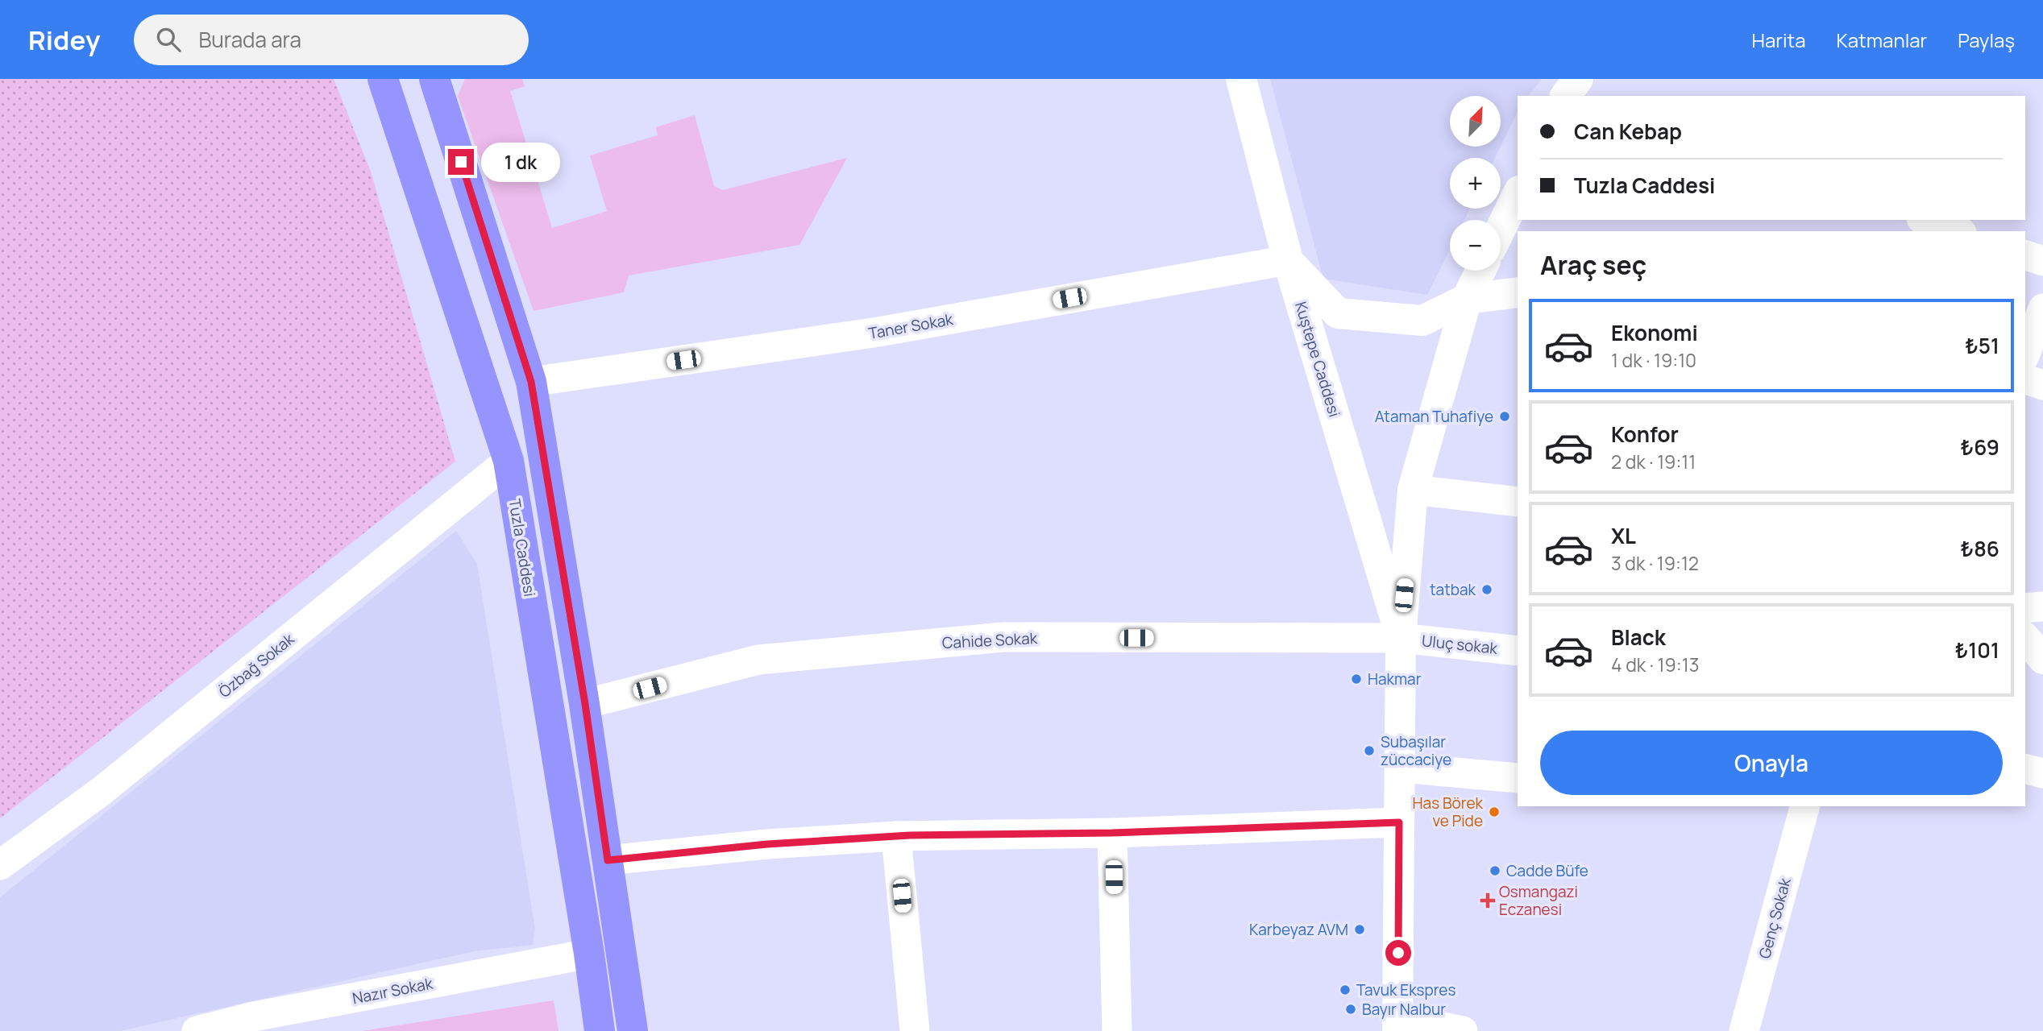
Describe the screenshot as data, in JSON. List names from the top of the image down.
{
  "streets": {
    "main road": ["Tuzla Caddesi"],
    "street": [
      "Taner Sokak",
      "Kuştepe Caddesi",
      "Cahide Sokak",
      "Uluç sokak",
      "Özbağ Sokak",
      "Genç Sokak",
      "Nazır Sokak"
    ]
  },
  "crossings": [
    ["Taner Sokak", "Kuştepe Caddesi"],
    ["Kuştepe Caddesi", "Cahide Sokak"],
    ["Kuştepe Caddesi", "Uluç sokak"],
    ["Tuzla Caddesi", "Özbağ Sokak"],
    ["Tuzla Caddesi", "Nazır Sokak"],
    ["Cahide Sokak", "Uluç sokak"]
  ],
  "places": {
    "other": [
      "Ataman Tuhafiye",
      "tatbak",
      "Hakmar",
      "Subaşılar züccaciye",
      "Has Börek ve Pide",
      "Cadde Büfe",
      "Karbeyaz AVM",
      "Tavuk Ekspres",
      "Bayır Nalbur"
    ],
    "health": ["Osmangazi Eczanesi"]
  },
  "north": "top right",
  "page": {
    "header": "Ridey",
    "search": "Burada ara",
    "nav": ["Harita", "Katmanlar", "Paylaş"],
    "map_buttons": ["+", "−"],
    "banner": ["Can Kebap", "Tuzla Caddesi"],
    "bubble": "1 dk",
    "heading": "Araç seç",
    "list": [
      {
        "name": "Ekonomi",
        "note": "1 dk · 19:10",
        "value": "₺51"
      },
      {
        "name": "Konfor",
        "note": "2 dk · 19:11",
        "value": "₺69"
      },
      {
        "name": "XL",
        "note": "3 dk · 19:12",
        "value": "₺86"
      },
      {
        "name": "Black",
        "note": "4 dk · 19:13",
        "value": "₺101"
      }
    ],
    "buttons": "Onayla"
  }
}
